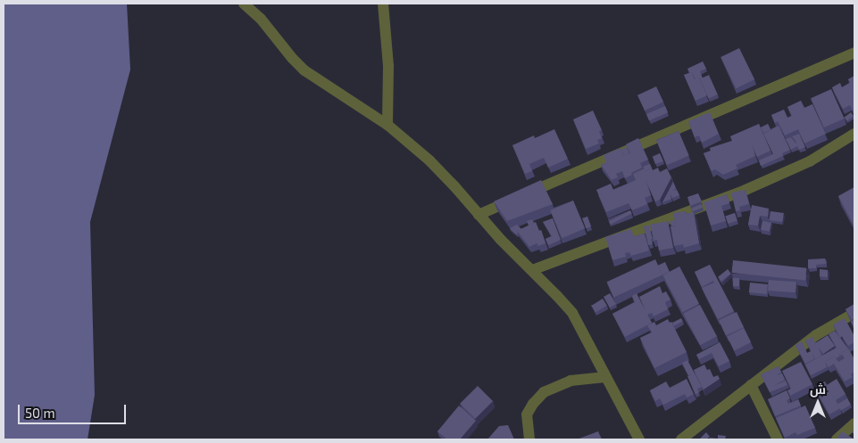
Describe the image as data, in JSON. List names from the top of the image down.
{
  "scale_bar": "50 m",
  "north": "top"
}
